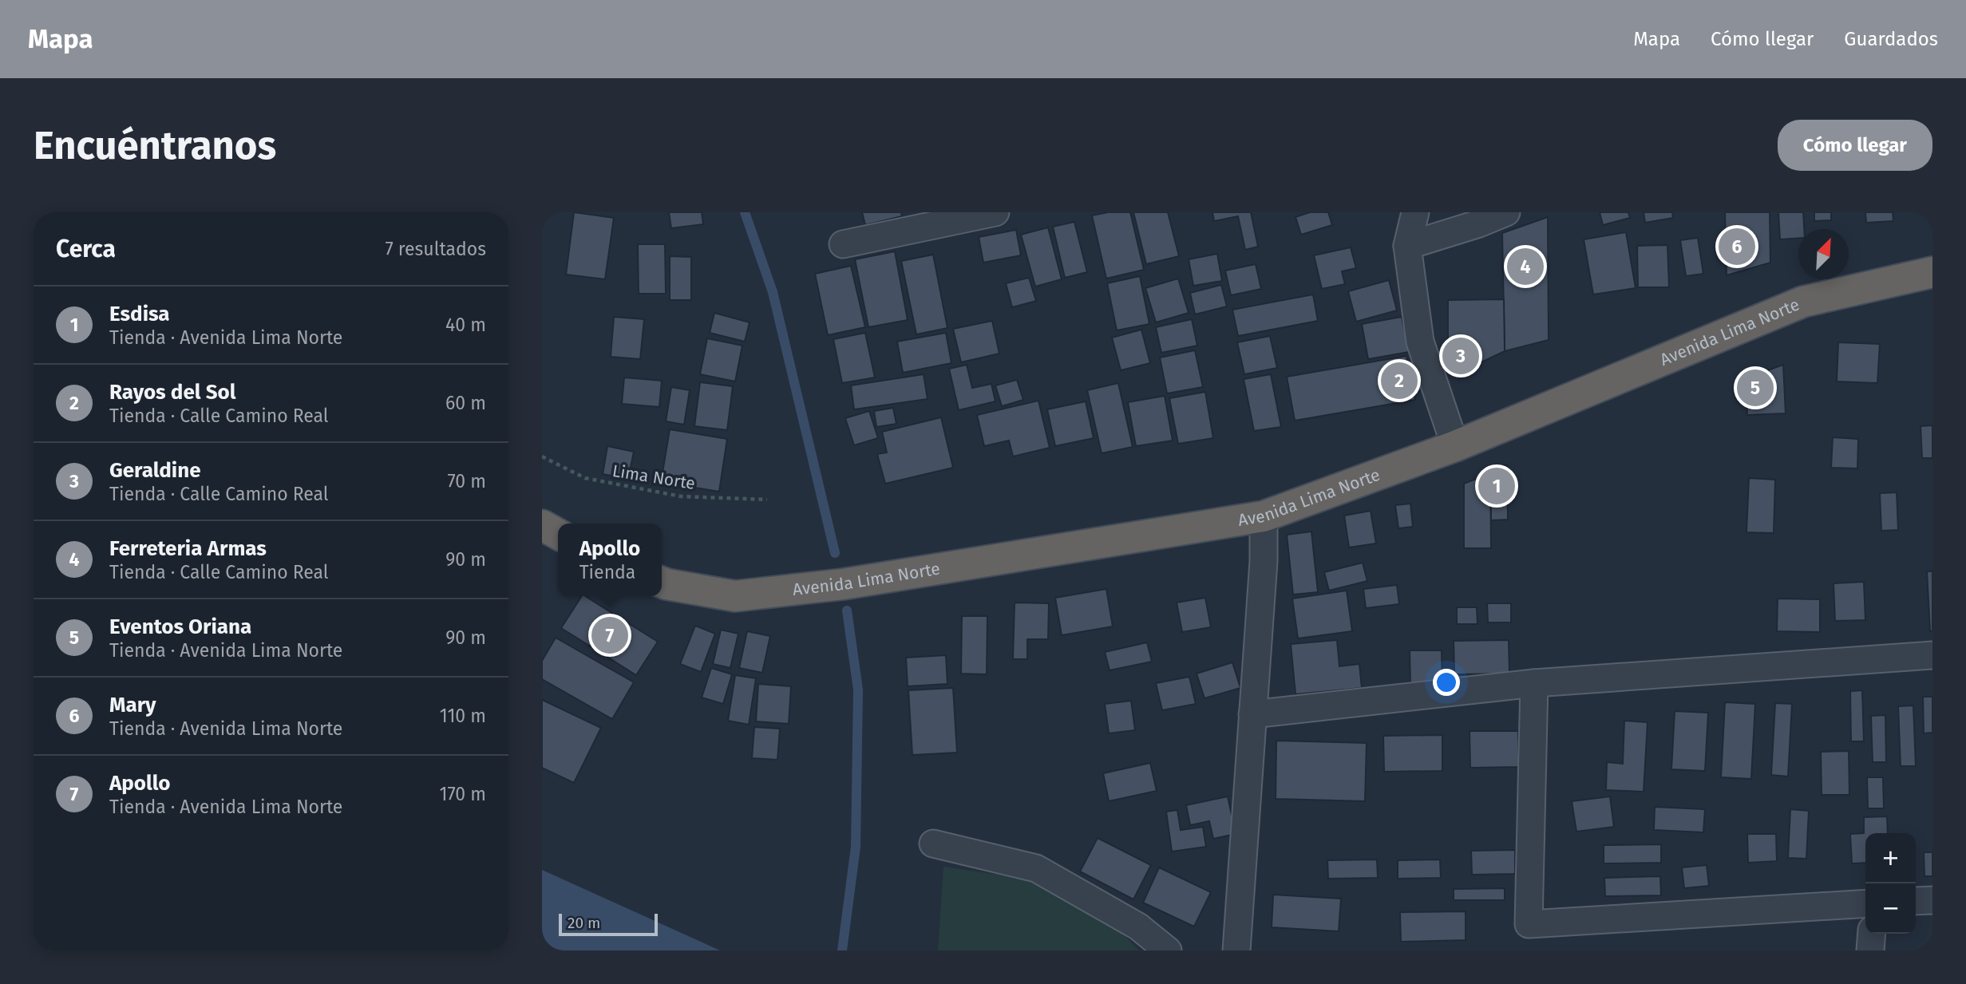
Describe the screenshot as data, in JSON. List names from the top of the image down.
{
  "streets": {
    "highway": ["Avenida Lima Norte"],
    "path": ["Lima Norte"]
  },
  "scale_bar": "20 m",
  "north": "top right",
  "page": {
    "header": "Mapa",
    "nav": ["Mapa", "Cómo llegar", "Guardados"],
    "buttons": "Cómo llegar",
    "title": "Encuéntranos",
    "heading": ["Cerca", "7 resultados"],
    "pins": [
      "6",
      "4",
      "3",
      "2",
      "5",
      "1",
      "7"
    ],
    "list": [
      {
        "mark": "1",
        "name": "Esdisa",
        "note": "Tienda · Avenida Lima Norte",
        "value": "40 m"
      },
      {
        "mark": "2",
        "name": "Rayos del Sol",
        "note": "Tienda · Calle Camino Real",
        "value": "60 m"
      },
      {
        "mark": "3",
        "name": "Geraldine",
        "note": "Tienda · Calle Camino Real",
        "value": "70 m"
      },
      {
        "mark": "4",
        "name": "Ferreteria Armas",
        "note": "Tienda · Calle Camino Real",
        "value": "90 m"
      },
      {
        "mark": "5",
        "name": "Eventos Oriana",
        "note": "Tienda · Avenida Lima Norte",
        "value": "90 m"
      },
      {
        "mark": "6",
        "name": "Mary",
        "note": "Tienda · Avenida Lima Norte",
        "value": "110 m"
      },
      {
        "mark": "7",
        "name": "Apollo",
        "note": "Tienda · Avenida Lima Norte",
        "value": "170 m"
      }
    ],
    "popup": ["Apollo", "Tienda"],
    "map_buttons": ["+", "−"],
    "scale": "20 m"
  }
}
